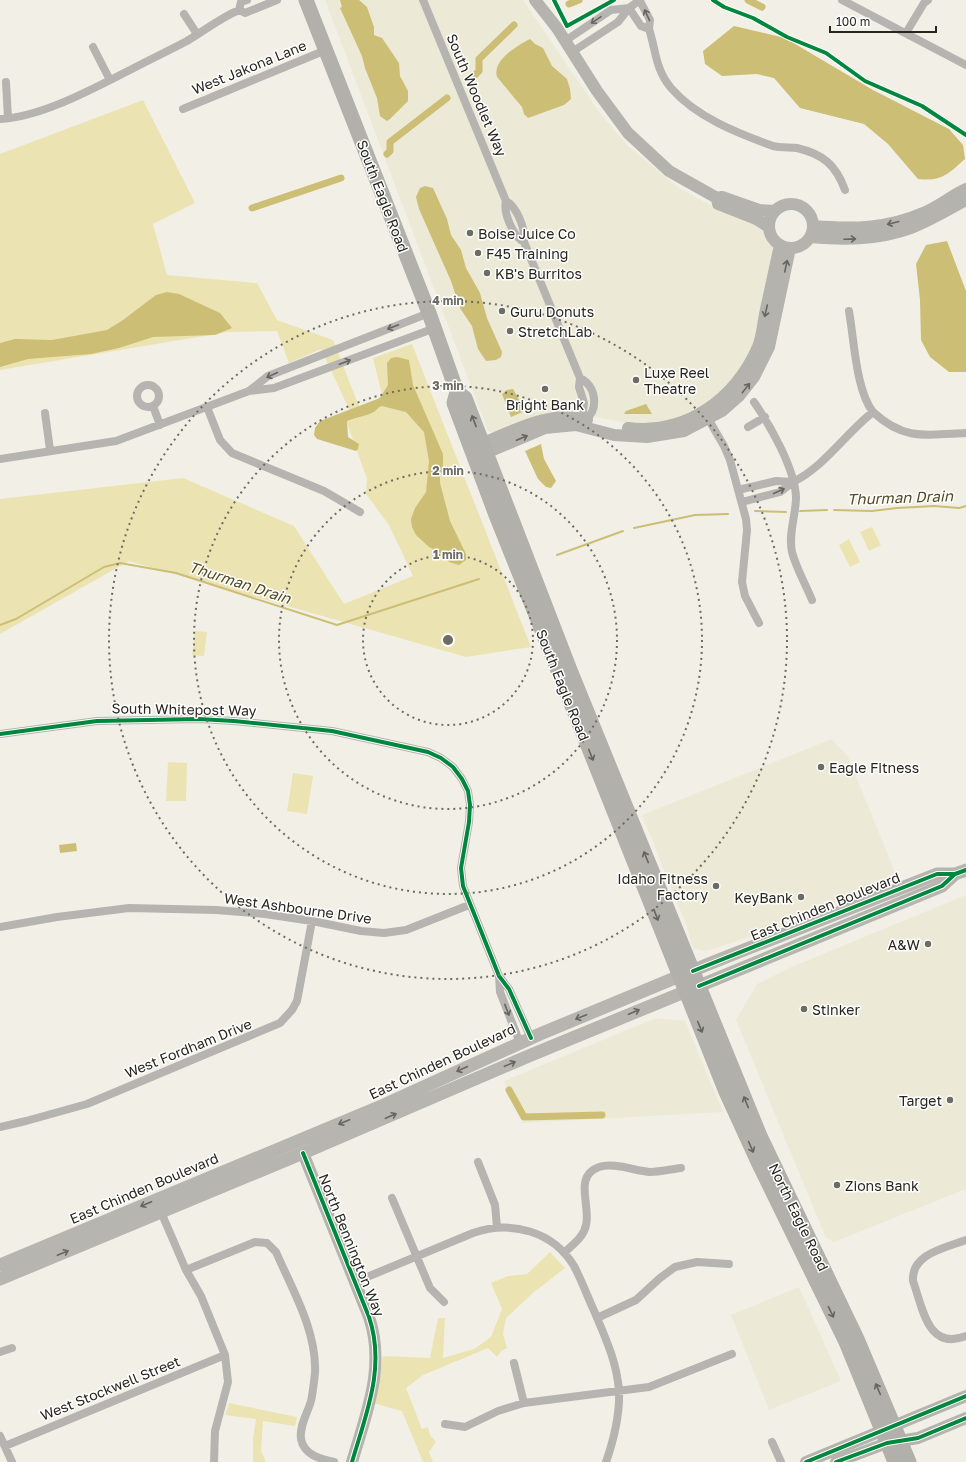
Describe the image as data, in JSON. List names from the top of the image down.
{
  "streets": {
    "highway": ["South Eagle Road", "North Eagle Road"],
    "main road": ["East Chinden Boulevard"],
    "street": [
      "West Jakona Lane",
      "South Woodlet Way",
      "South Whitepost Way",
      "West Ashbourne Drive",
      "West Fordham Drive",
      "North Bennington Way",
      "West Stockwell Street"
    ]
  },
  "crossings": [
    ["West Jakona Lane", "South Eagle Road"],
    ["South Eagle Road", "East Chinden Boulevard"],
    ["South Eagle Road", "North Eagle Road"],
    ["South Whitepost Way", "East Chinden Boulevard"],
    ["South Whitepost Way", "West Ashbourne Drive"],
    ["East Chinden Boulevard", "North Eagle Road"],
    ["East Chinden Boulevard", "North Bennington Way"],
    ["West Ashbourne Drive", "West Fordham Drive"]
  ],
  "water": ["Thurman Drain"],
  "places": [
    "Boise Juice Co",
    "F45 Training",
    "KB's Burritos",
    "Guru Donuts",
    "StretchLab",
    "Luxe Reel Theatre",
    "Bright Bank",
    "Eagle Fitness",
    "Idaho Fitness Factory",
    "KeyBank",
    "A&W",
    "Stinker",
    "Target",
    "Zions Bank"
  ],
  "scale_bar": "100 m",
  "rings": [
    "4 min",
    "3 min",
    "2 min",
    "1 min"
  ]
}
